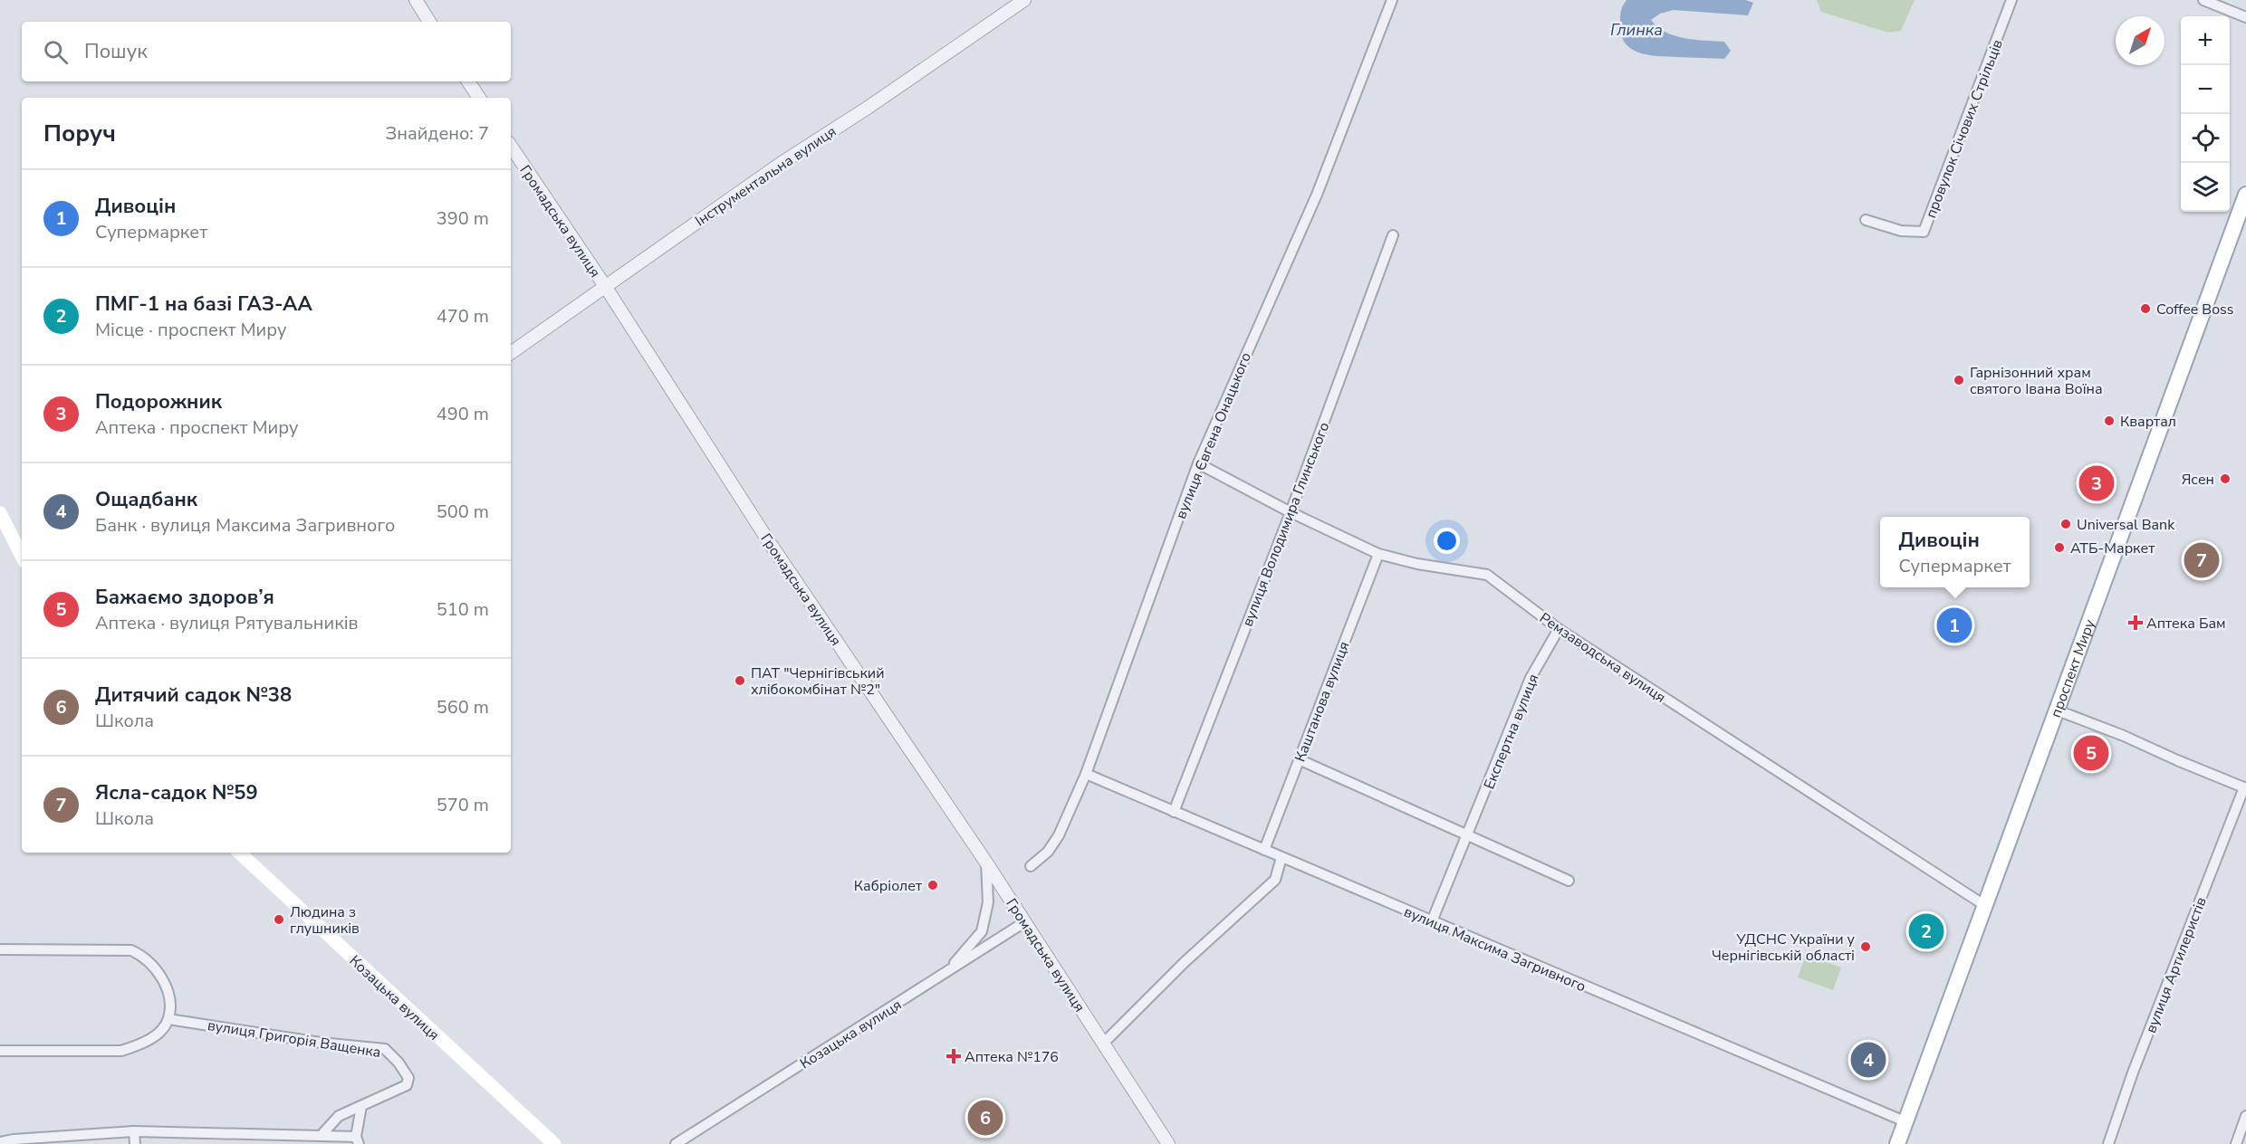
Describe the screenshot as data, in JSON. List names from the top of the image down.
{
  "streets": {
    "main road": ["проспект Миру", "Козацька вулиця"],
    "street": [
      "провулок Січових Стрільців",
      "Інструментальна вулиця",
      "Громадська вулиця",
      "вулиця Євгена Онацького",
      "вулиця Володимира Глинського",
      "Ремзаводська вулиця",
      "Каштанова вулиця",
      "Експертна вулиця",
      "вулиця Максима Загривного",
      "вулиця Артилеристів",
      "вулиця Григорія Ващенка"
    ]
  },
  "crossings": [
    ["Інструментальна вулиця", "Громадська вулиця"],
    ["Громадська вулиця", "Козацька вулиця"],
    ["вулиця Євгена Онацького", "Ремзаводська вулиця"],
    ["вулиця Євгена Онацького", "вулиця Максима Загривного"],
    ["вулиця Володимира Глинського", "Ремзаводська вулиця"],
    ["вулиця Володимира Глинського", "вулиця Максима Загривного"],
    ["Ремзаводська вулиця", "проспект Миру"],
    ["Ремзаводська вулиця", "Каштанова вулиця"],
    ["Ремзаводська вулиця", "Експертна вулиця"],
    ["проспект Миру", "вулиця Максима Загривного"],
    ["Каштанова вулиця", "вулиця Максима Загривного"],
    ["Експертна вулиця", "вулиця Максима Загривного"]
  ],
  "water": ["Глинка"],
  "places": {
    "other": [
      "Coffee Boss",
      "Гарнізонний храм святого Івана Воїна",
      "Квартал",
      "Ясен",
      "Universal Bank",
      "АТБ-Маркет",
      "ПАТ \"Чернігівський хлібокомбінат №2\"",
      "Кабріолет",
      "Людина з глушників",
      "УДСНС України у Чернігівській області"
    ],
    "health": ["Аптека Бам", "Аптека №176"]
  },
  "north": "top right",
  "page": {
    "map_buttons": ["+", "−"],
    "search": "Пошук",
    "heading": ["Поруч", "Знайдено: 7"],
    "list": [
      {
        "mark": "1",
        "name": "Дивоцін",
        "note": "Супермаркет",
        "value": "390 m"
      },
      {
        "mark": "2",
        "name": "ПМГ-1 на базі ГАЗ-АА",
        "note": "Місце · проспект Миру",
        "value": "470 m"
      },
      {
        "mark": "3",
        "name": "Подорожник",
        "note": "Аптека · проспект Миру",
        "value": "490 m"
      },
      {
        "mark": "4",
        "name": "Ощадбанк",
        "note": "Банк · вулиця Максима Загривного",
        "value": "500 m"
      },
      {
        "mark": "5",
        "name": "Бажаємо здоров’я",
        "note": "Аптека · вулиця Рятувальників",
        "value": "510 m"
      },
      {
        "mark": "6",
        "name": "Дитячий садок №38",
        "note": "Школа",
        "value": "560 m"
      },
      {
        "mark": "7",
        "name": "Ясла-садок №59",
        "note": "Школа",
        "value": "570 m"
      }
    ],
    "pins": [
      "3",
      "7",
      "1",
      "5",
      "2",
      "4",
      "6"
    ],
    "popup": ["Дивоцін", "Супермаркет"]
  }
}
